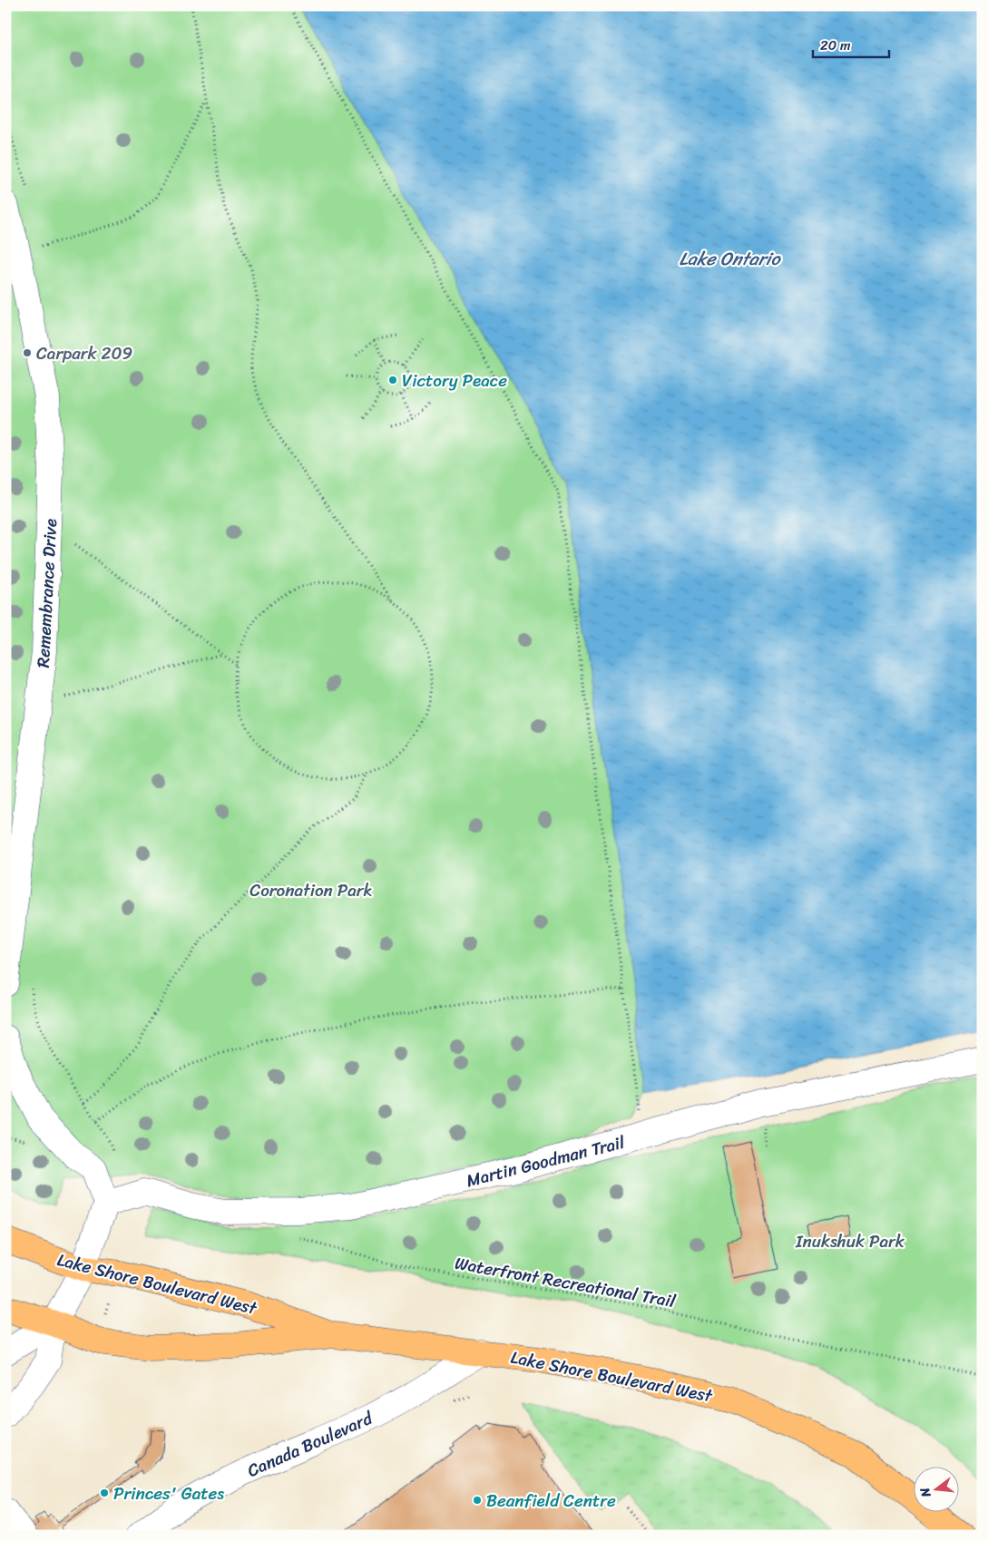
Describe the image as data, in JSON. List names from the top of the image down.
{
  "streets": {
    "highway": ["Lake Shore Boulevard West"],
    "street": ["Remembrance Drive", "Martin Goodman Trail", "Canada Boulevard"],
    "path": ["Waterfront Recreational Trail"]
  },
  "crossings": [
    ["Lake Shore Boulevard West", "Canada Boulevard"]
  ],
  "water": ["Lake Ontario"],
  "parks": ["Coronation Park", "Inukshuk Park"],
  "places": [
    "Carpark 209",
    "Victory Peace",
    "Princes' Gates",
    "Beanfield Centre"
  ],
  "scale_bar": "20 m",
  "north": "left"
}
